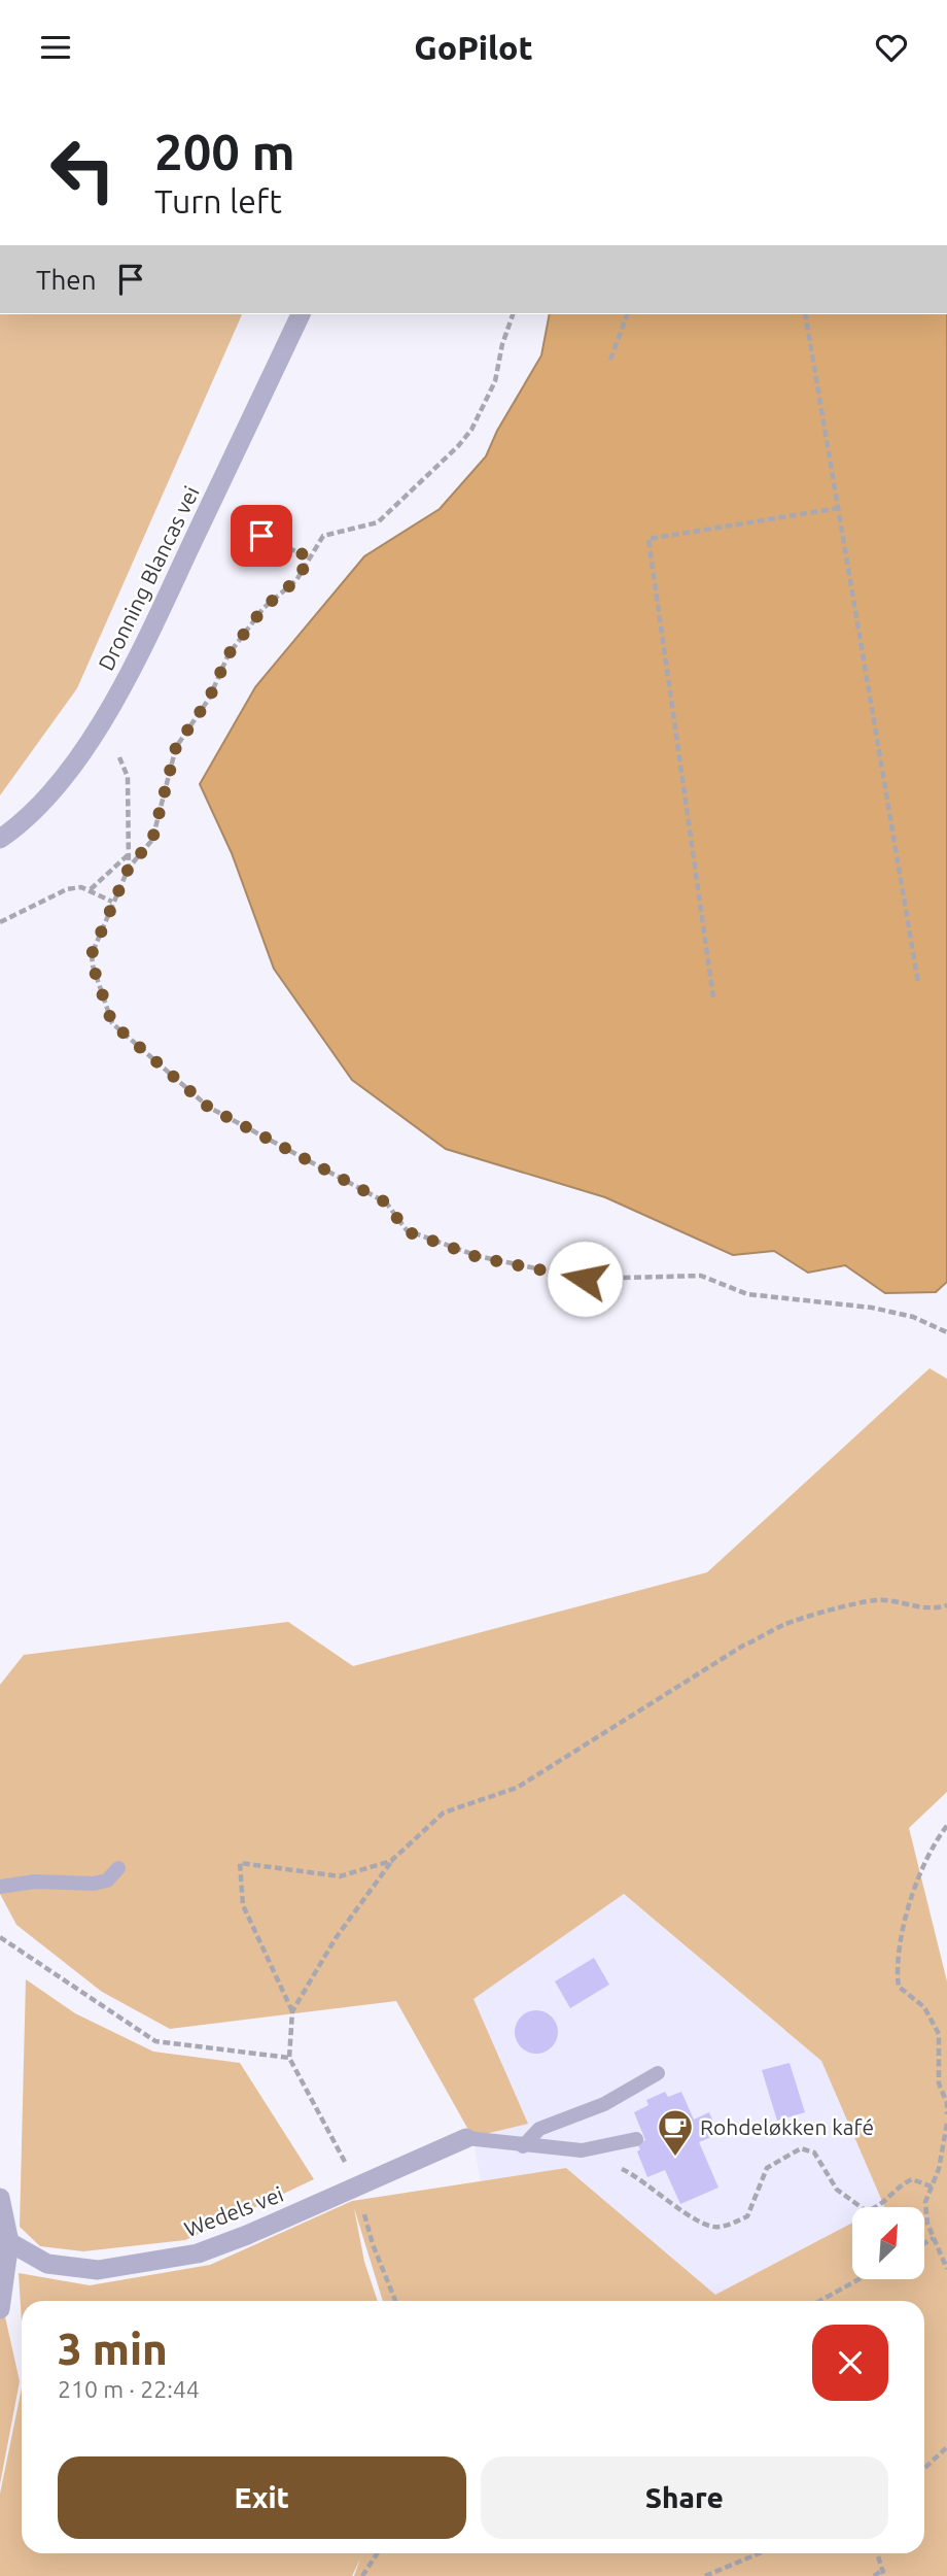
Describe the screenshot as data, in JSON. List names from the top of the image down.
{
  "streets": {
    "street": ["Dronning Blancas vei", "Wedels vei"]
  },
  "places": {
    "cafe": ["Rohdeløkken kafé"]
  },
  "north": "top right",
  "page": {
    "header": "GoPilot",
    "turn": ["200 m", "Turn left"],
    "then": "Then",
    "heading": ["3 min", "210 m · 22:44"],
    "buttons": ["Exit", "Share"]
  }
}
